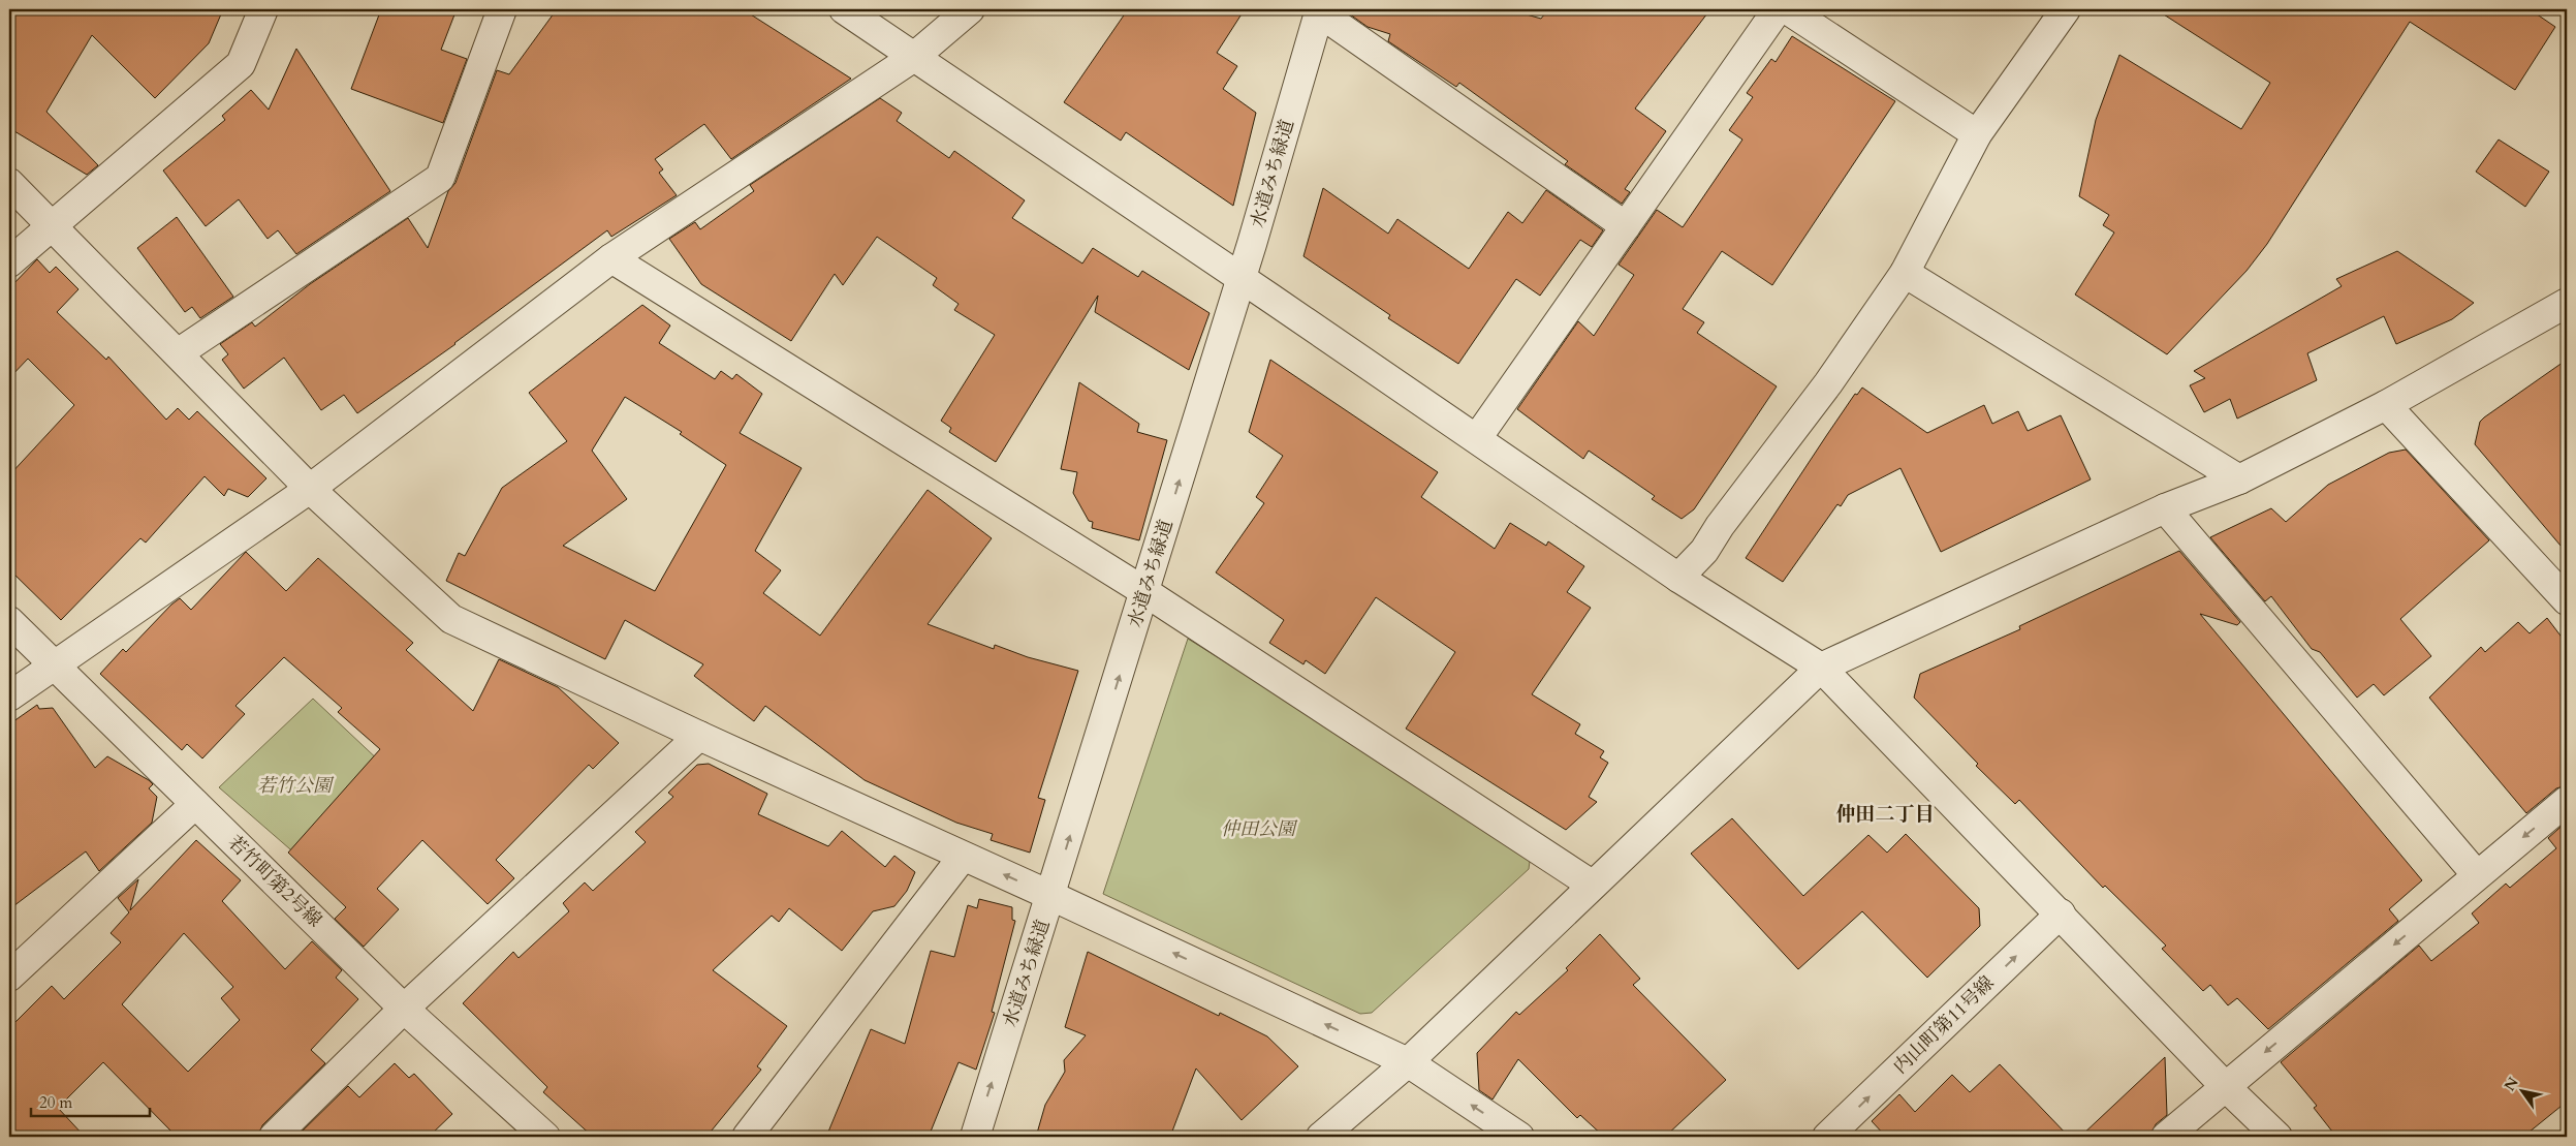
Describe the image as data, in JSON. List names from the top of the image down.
{
  "streets": {
    "street": ["水道みち緑道", "若竹町第2号線", "内山町第11号線"]
  },
  "one_way": ["内山町第11号線"],
  "districts": ["仲田二丁目"],
  "parks": ["若竹公園", "仲田公園"],
  "scale_bar": "20 m",
  "north": "top left"
}
